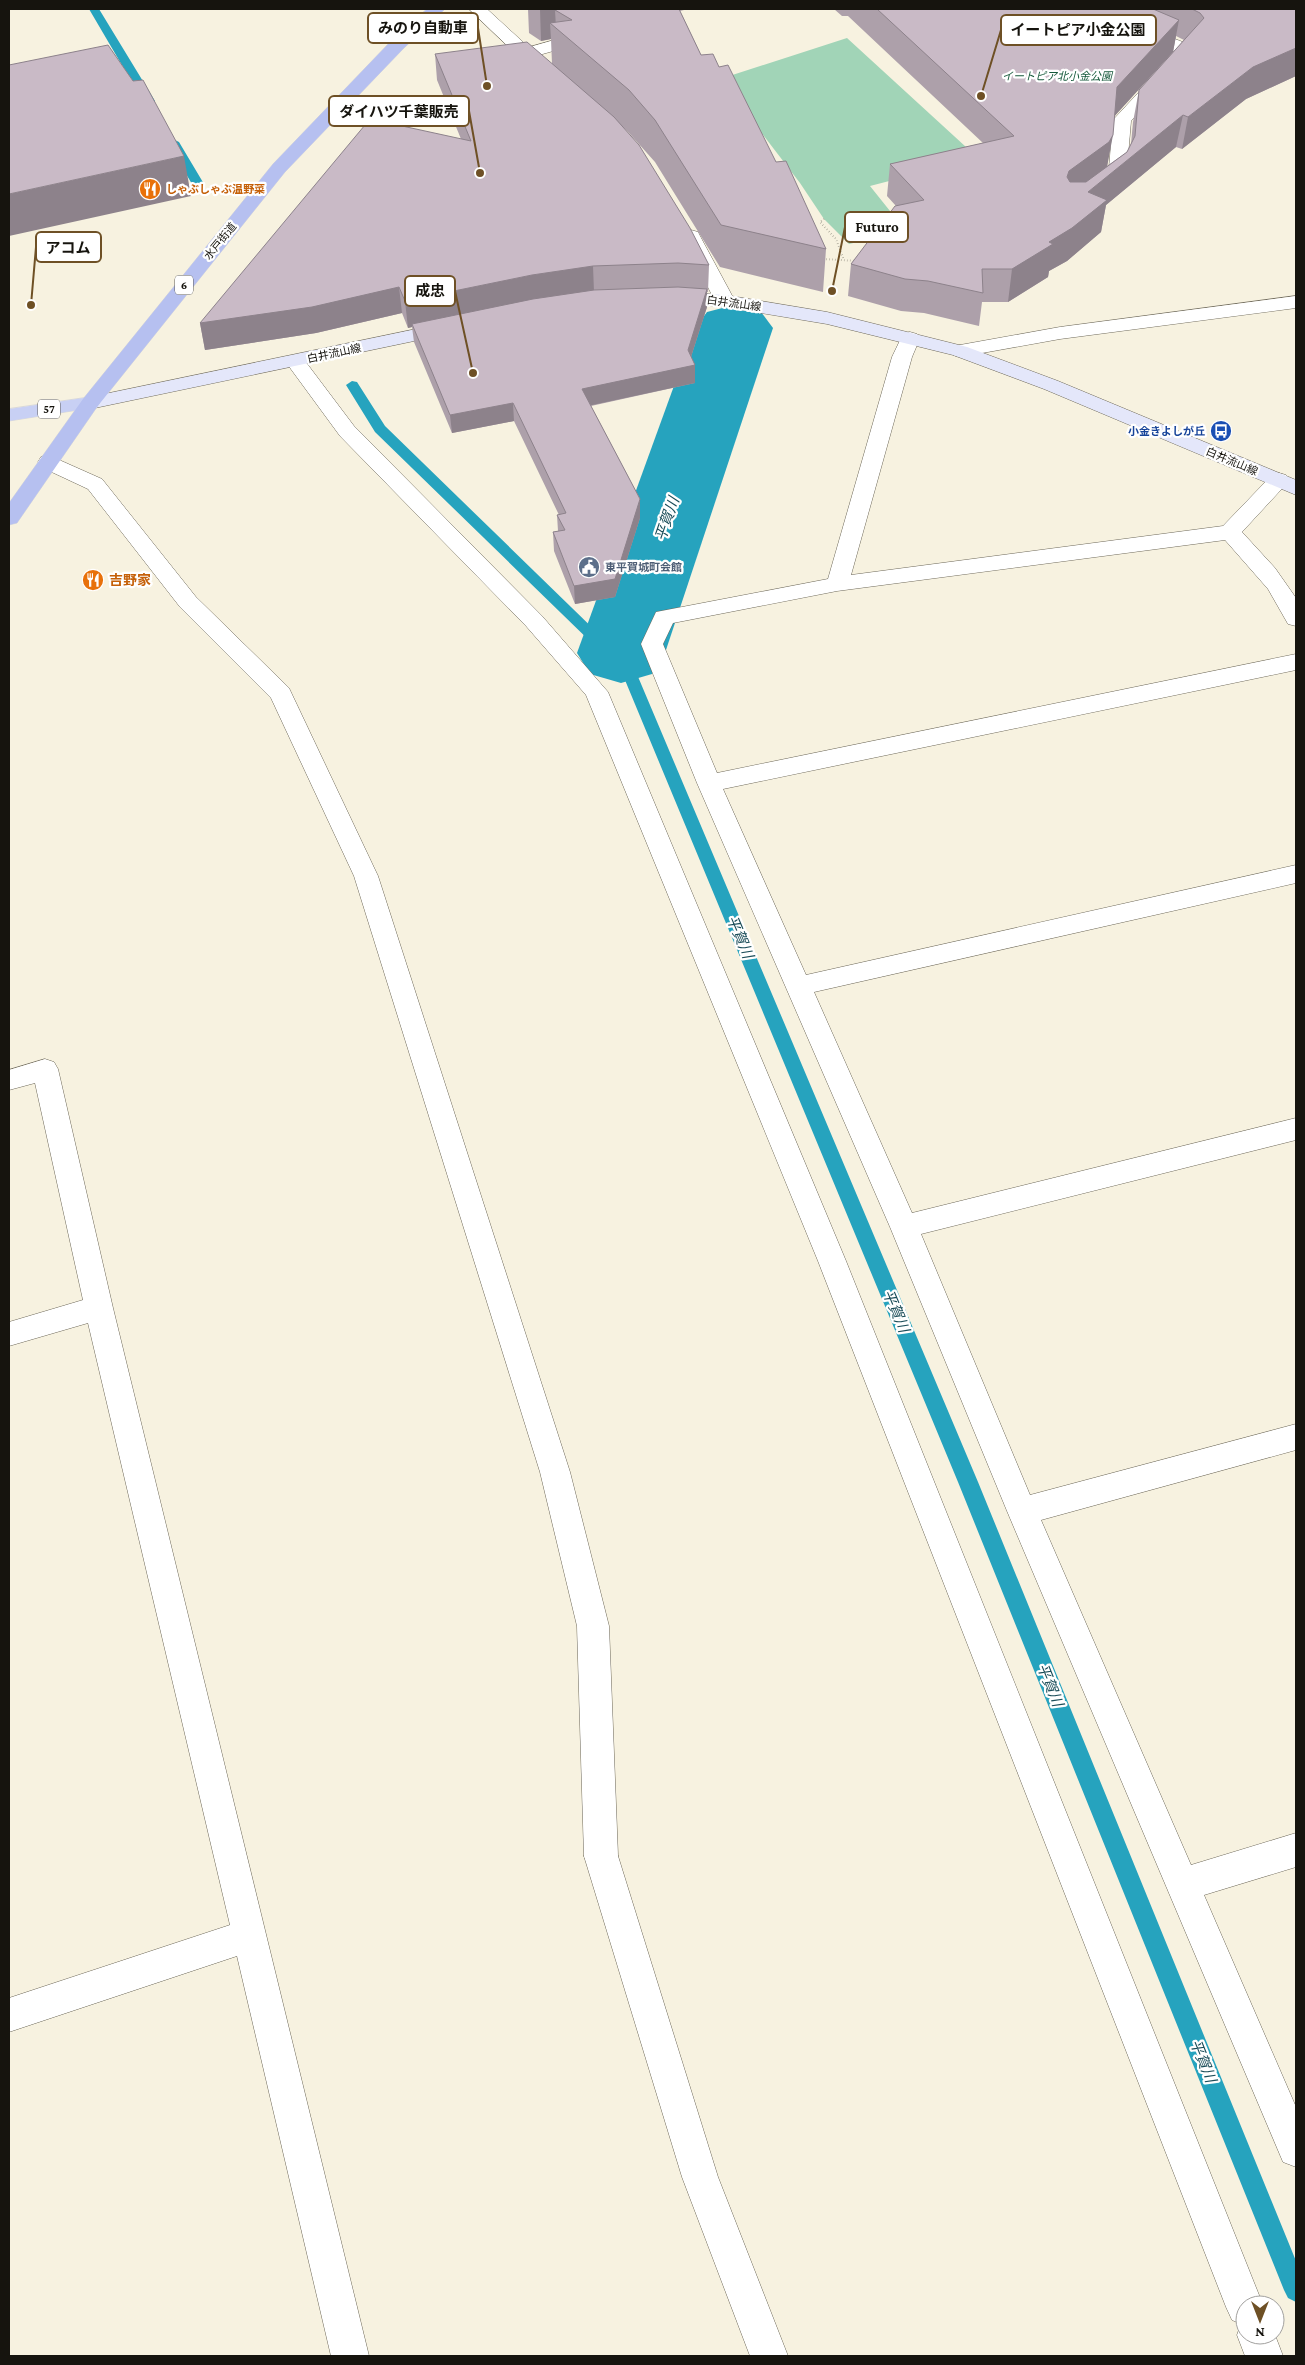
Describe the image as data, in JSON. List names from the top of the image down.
{
  "streets": {
    "highway": ["水戸街道", "6"],
    "main road": ["白井流山線", "57"]
  },
  "crossings": [
    ["水戸街道", "白井流山線"],
    ["水戸街道", "57"],
    ["白井流山線", "57"]
  ],
  "water": ["平賀川"],
  "parks": ["イートピア北小金公園"],
  "places": {
    "other": [
      "みのり自動車",
      "イートピア小金公園",
      "ダイハツ千葉販売",
      "Futuro",
      "アコム",
      "成忠"
    ],
    "restaurant": ["しゃぶしゃぶ温野菜", "吉野家"],
    "bus stop": ["小金きよしが丘"],
    "public building": ["東平賀城町会館"]
  },
  "north": "bottom"
}
